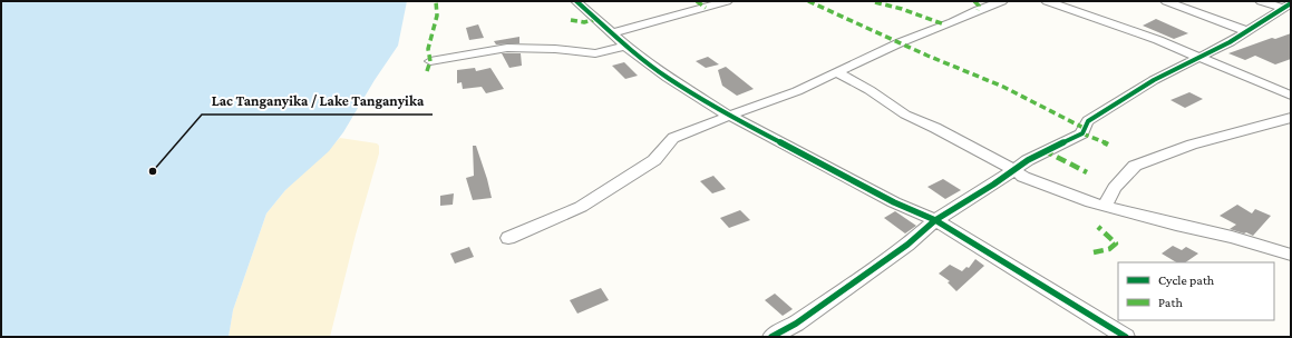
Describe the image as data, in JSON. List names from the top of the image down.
{
  "places": ["Lac Tanganyika / Lake Tanganyika"],
  "legend": ["Cycle path", "Path"]
}
